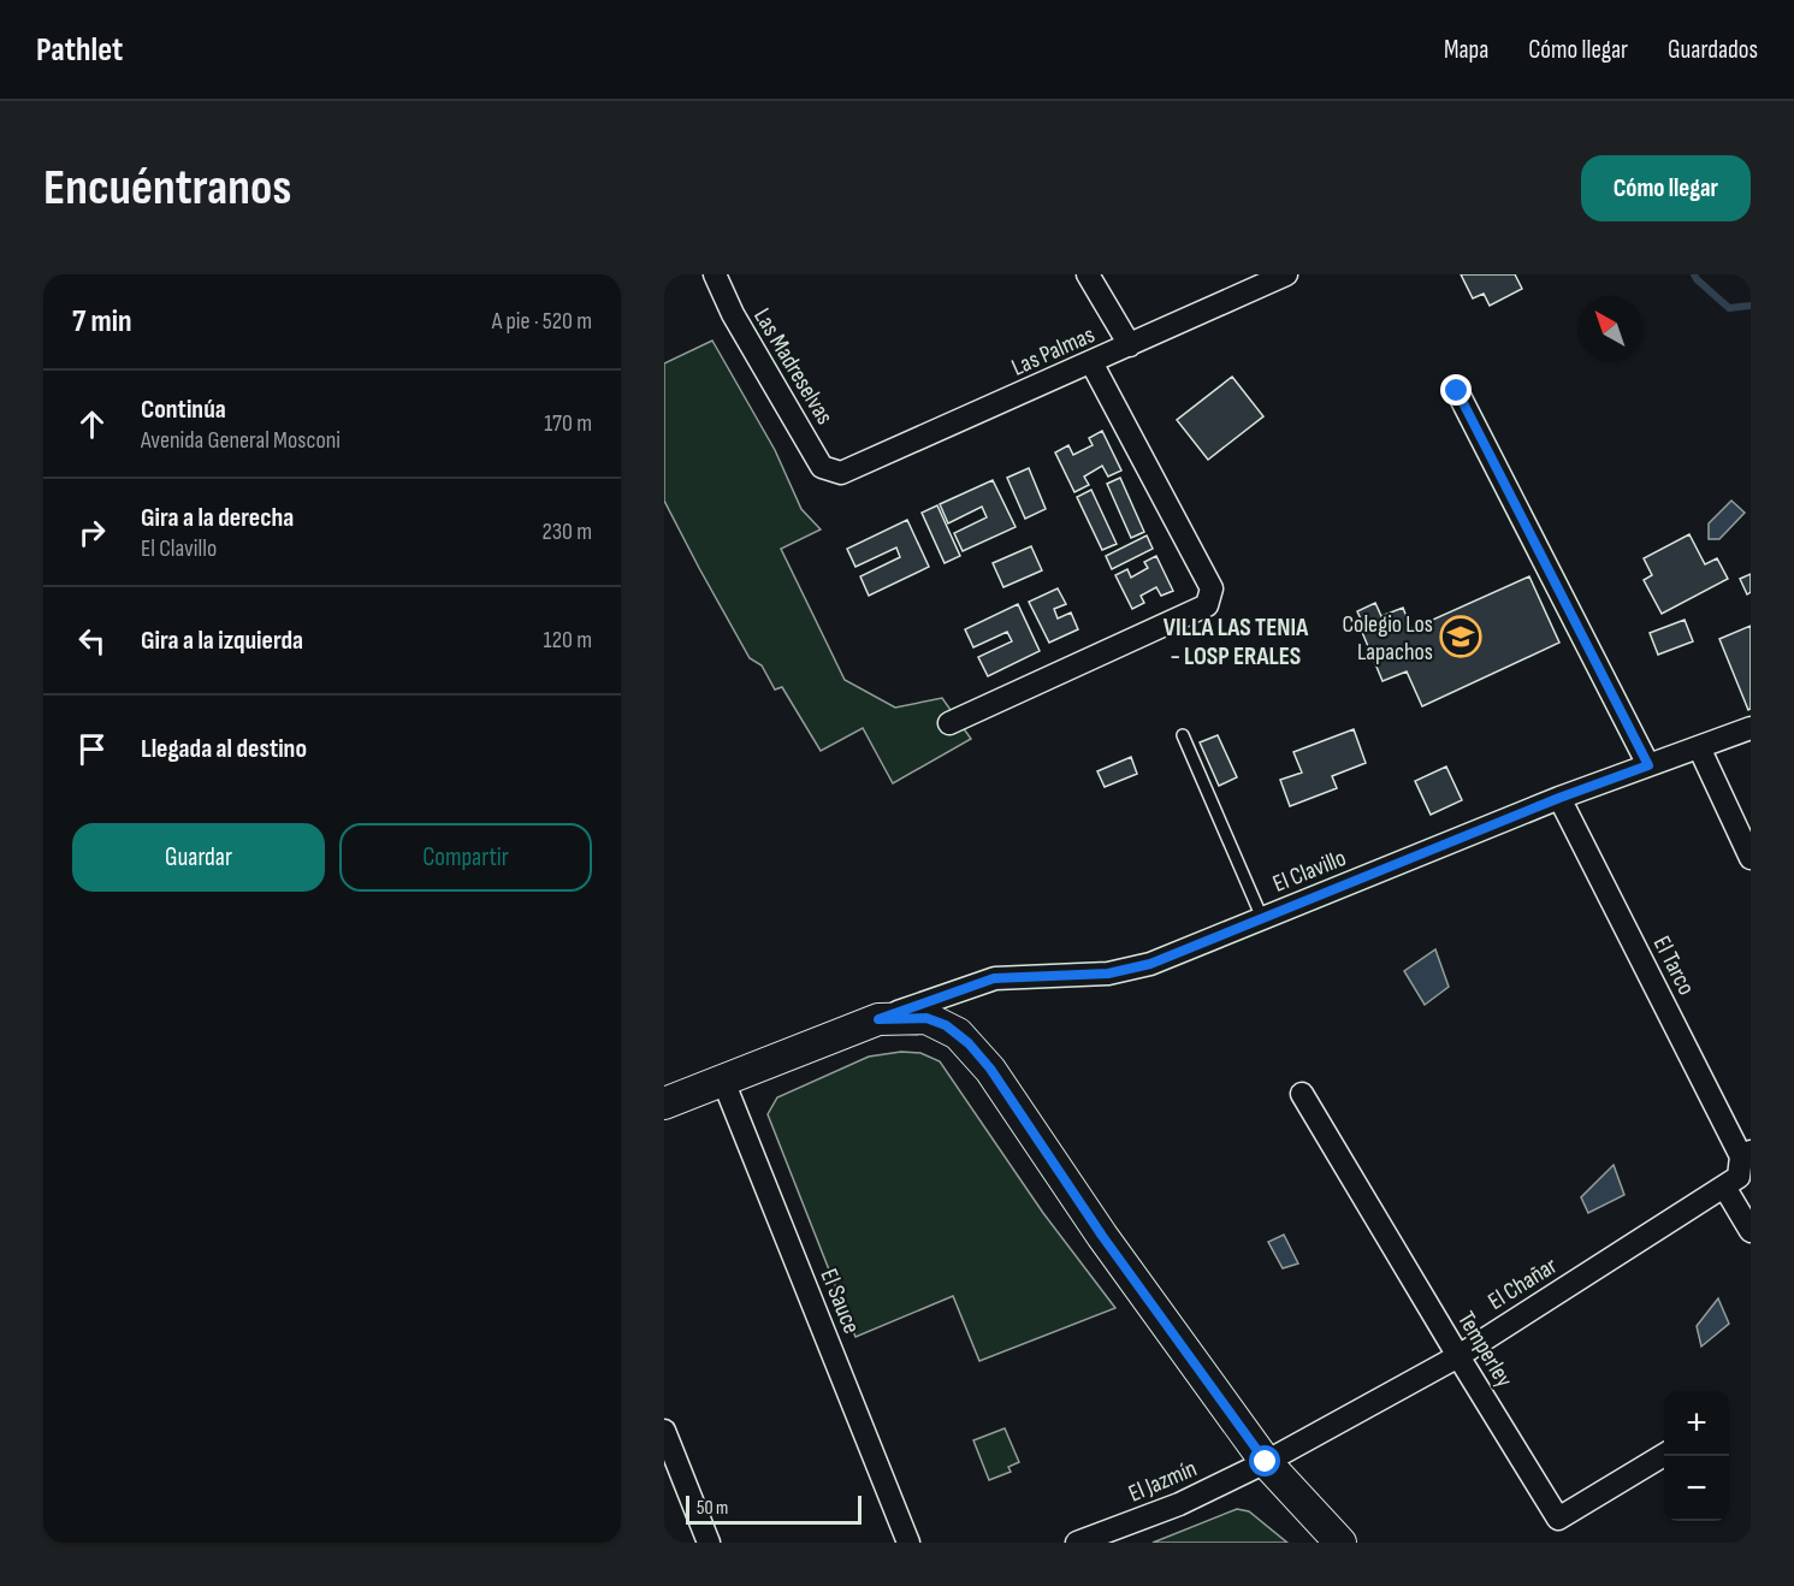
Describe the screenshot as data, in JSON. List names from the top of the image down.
{
  "streets": {
    "street": [
      "Las Palmas",
      "Las Madreselvas",
      "El Clavillo",
      "El Tarco",
      "El Chañar",
      "El Sauce",
      "Temperley",
      "El Jazmín"
    ]
  },
  "crossings": [
    ["Las Palmas", "Las Madreselvas"],
    ["El Clavillo", "El Tarco"],
    ["El Tarco", "El Chañar"],
    ["El Chañar", "Temperley"],
    ["El Chañar", "El Jazmín"]
  ],
  "districts": ["VILLA LAS TENIA - LOSP ERALES"],
  "places": {
    "school or university": ["Colegio Los Lapachos"]
  },
  "scale_bar": "50 m",
  "north": "top left",
  "page": {
    "header": "Pathlet",
    "nav": ["Mapa", "Cómo llegar", "Guardados"],
    "buttons": [
      "Cómo llegar",
      ["Guardar", "Compartir"]
    ],
    "title": "Encuéntranos",
    "heading": ["7 min", "A pie · 520 m"],
    "list": [
      ["Continúa", "Avenida General Mosconi", "170 m"],
      ["Gira a la derecha", "El Clavillo", "230 m"],
      ["Gira a la izquierda", "120 m"],
      "Llegada al destino"
    ],
    "map_buttons": ["+", "−"],
    "scale": "50 m"
  }
}
